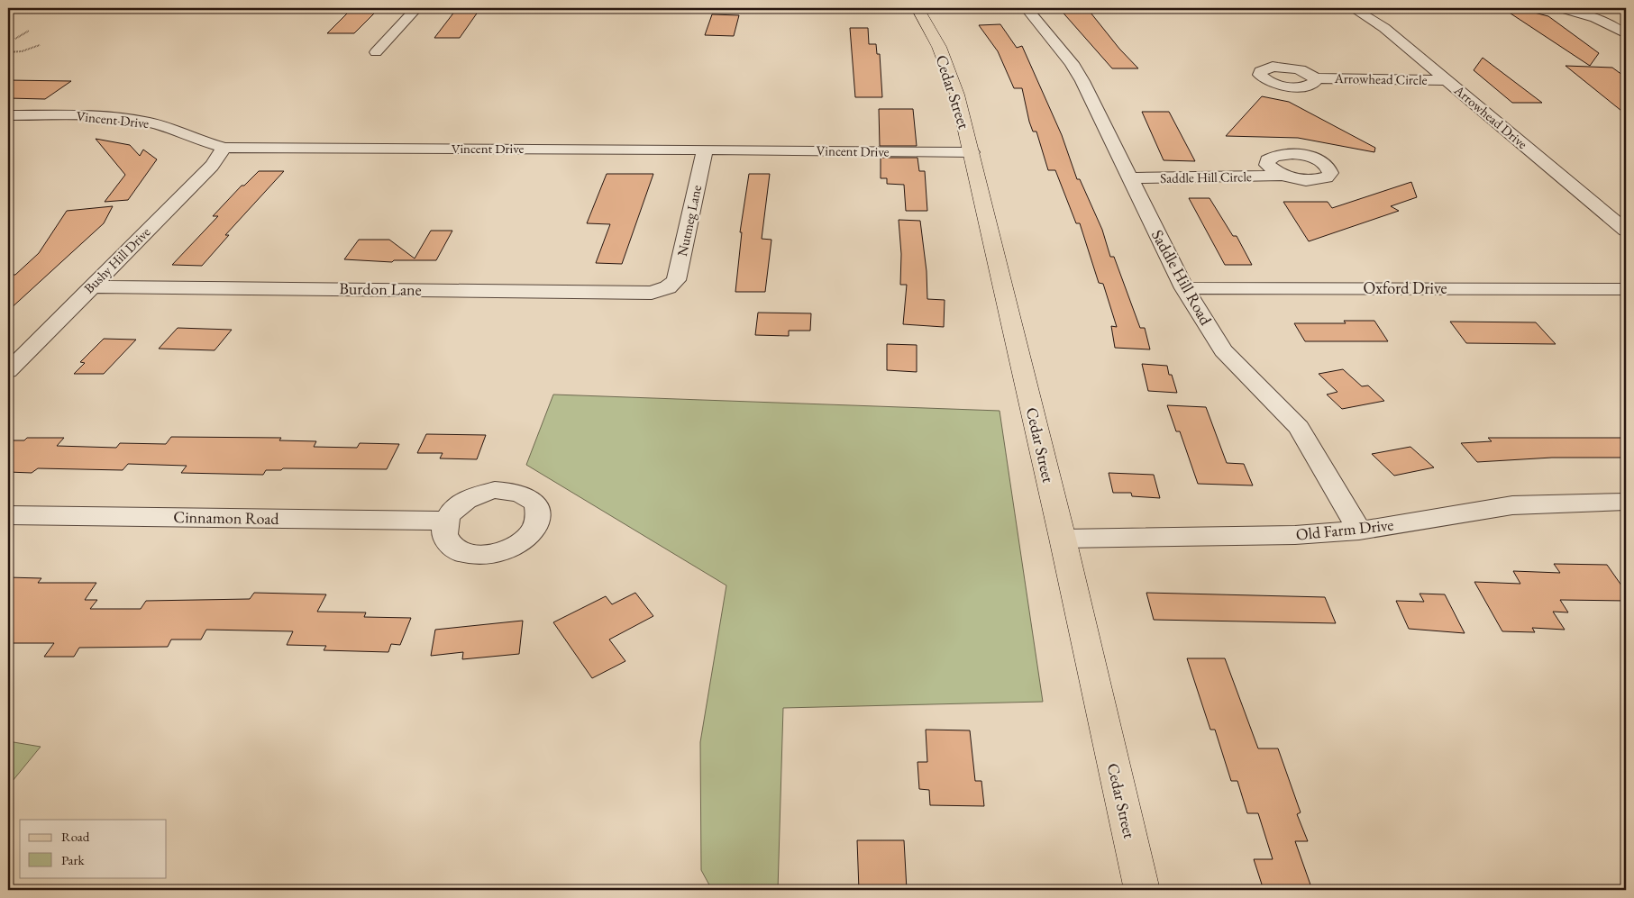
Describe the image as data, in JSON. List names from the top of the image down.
{
  "streets": {
    "main road": ["Cedar Street"],
    "street": [
      "Arrowhead Circle",
      "Arrowhead Drive",
      "Vincent Drive",
      "Saddle Hill Circle",
      "Nutmeg Lane",
      "Bushy Hill Drive",
      "Saddle Hill Road",
      "Oxford Drive",
      "Burdon Lane",
      "Cinnamon Road",
      "Old Farm Drive"
    ]
  },
  "crossings": [
    ["Arrowhead Circle", "Arrowhead Drive"],
    ["Cedar Street", "Vincent Drive"],
    ["Cedar Street", "Old Farm Drive"],
    ["Vincent Drive", "Nutmeg Lane"],
    ["Vincent Drive", "Bushy Hill Drive"],
    ["Saddle Hill Circle", "Saddle Hill Road"],
    ["Nutmeg Lane", "Burdon Lane"],
    ["Bushy Hill Drive", "Burdon Lane"],
    ["Saddle Hill Road", "Oxford Drive"],
    ["Saddle Hill Road", "Old Farm Drive"]
  ],
  "legend": ["Road", "Park"]
}
